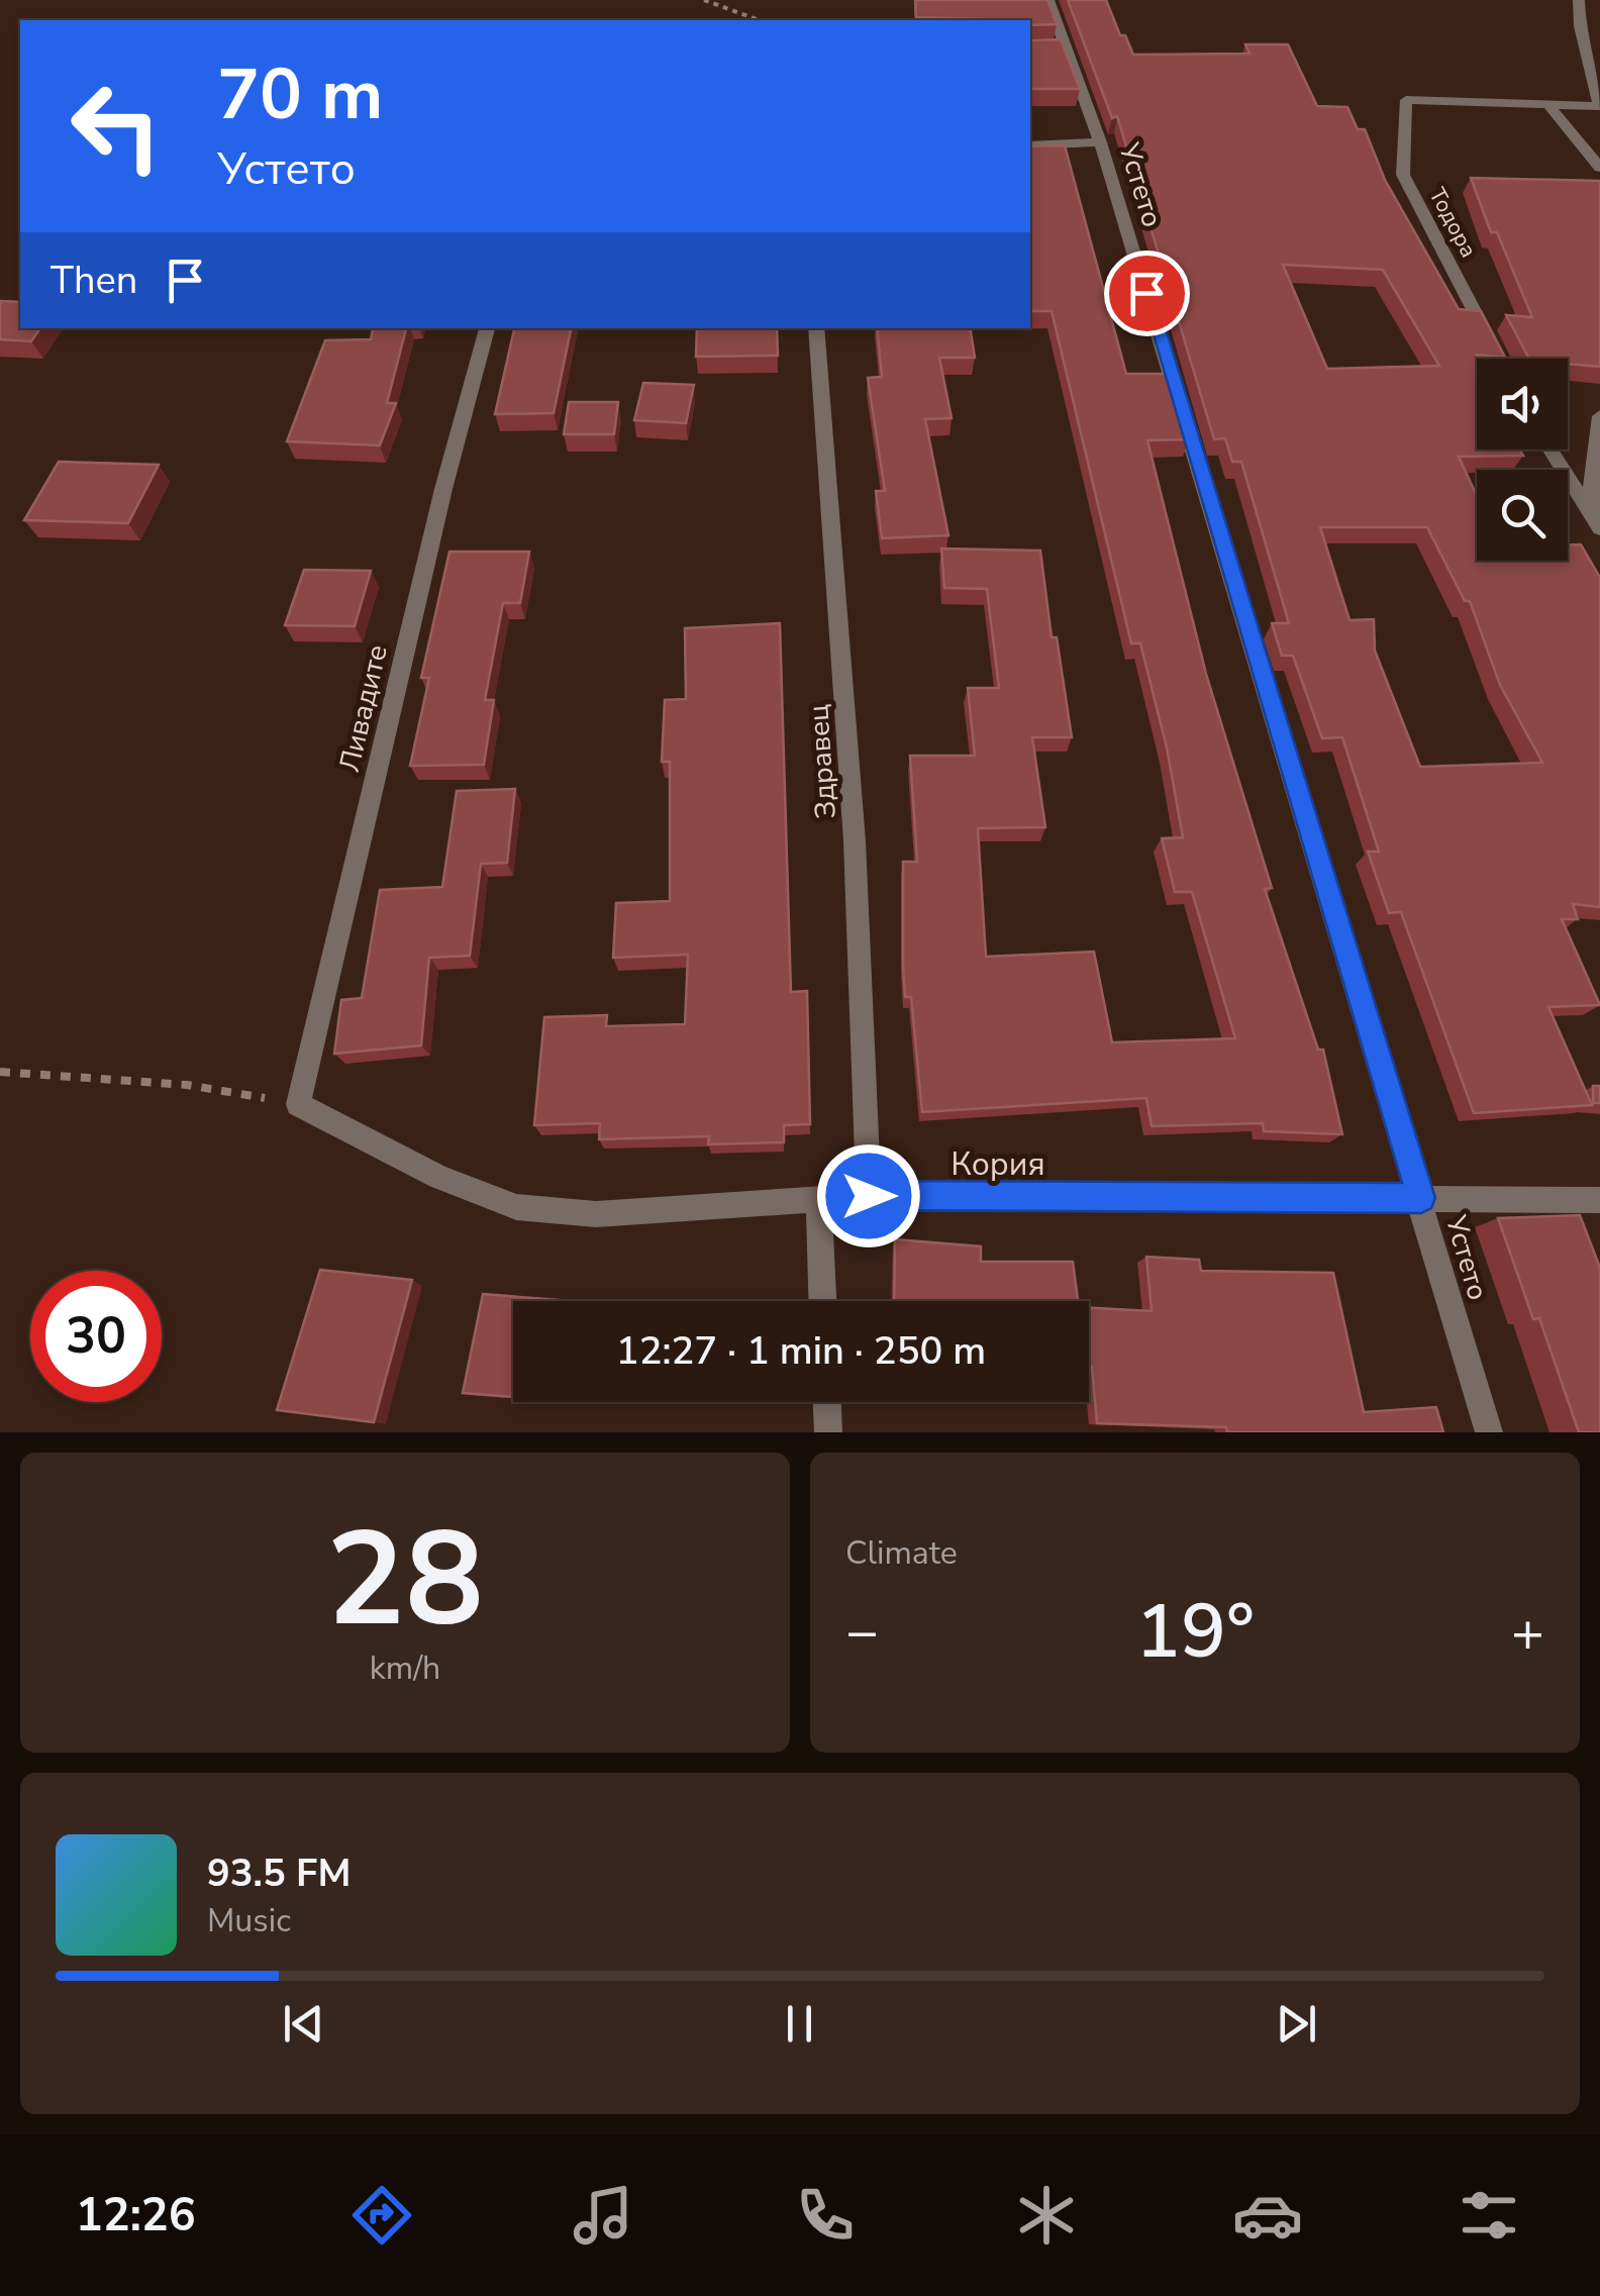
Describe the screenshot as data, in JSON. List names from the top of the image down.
{
  "streets": {
    "street": [
      "Устето",
      "Тодора",
      "Ливадите",
      "Здравец",
      "Кория"
    ]
  },
  "crossings": [
    ["Устето", "Кория"],
    ["Ливадите", "Кория"],
    ["Здравец", "Кория"]
  ],
  "page": {
    "turn": ["70 m", "Устето"],
    "then": "Then",
    "limit": "30",
    "trip": "12:27 · 1 min · 250 m",
    "tile": [
      ["28", "km/h"],
      "Climate"
    ],
    "heat": ["−", "19°", "+"],
    "song": ["93.5 FM", "Music"],
    "tabs": "12:26"
  }
}
